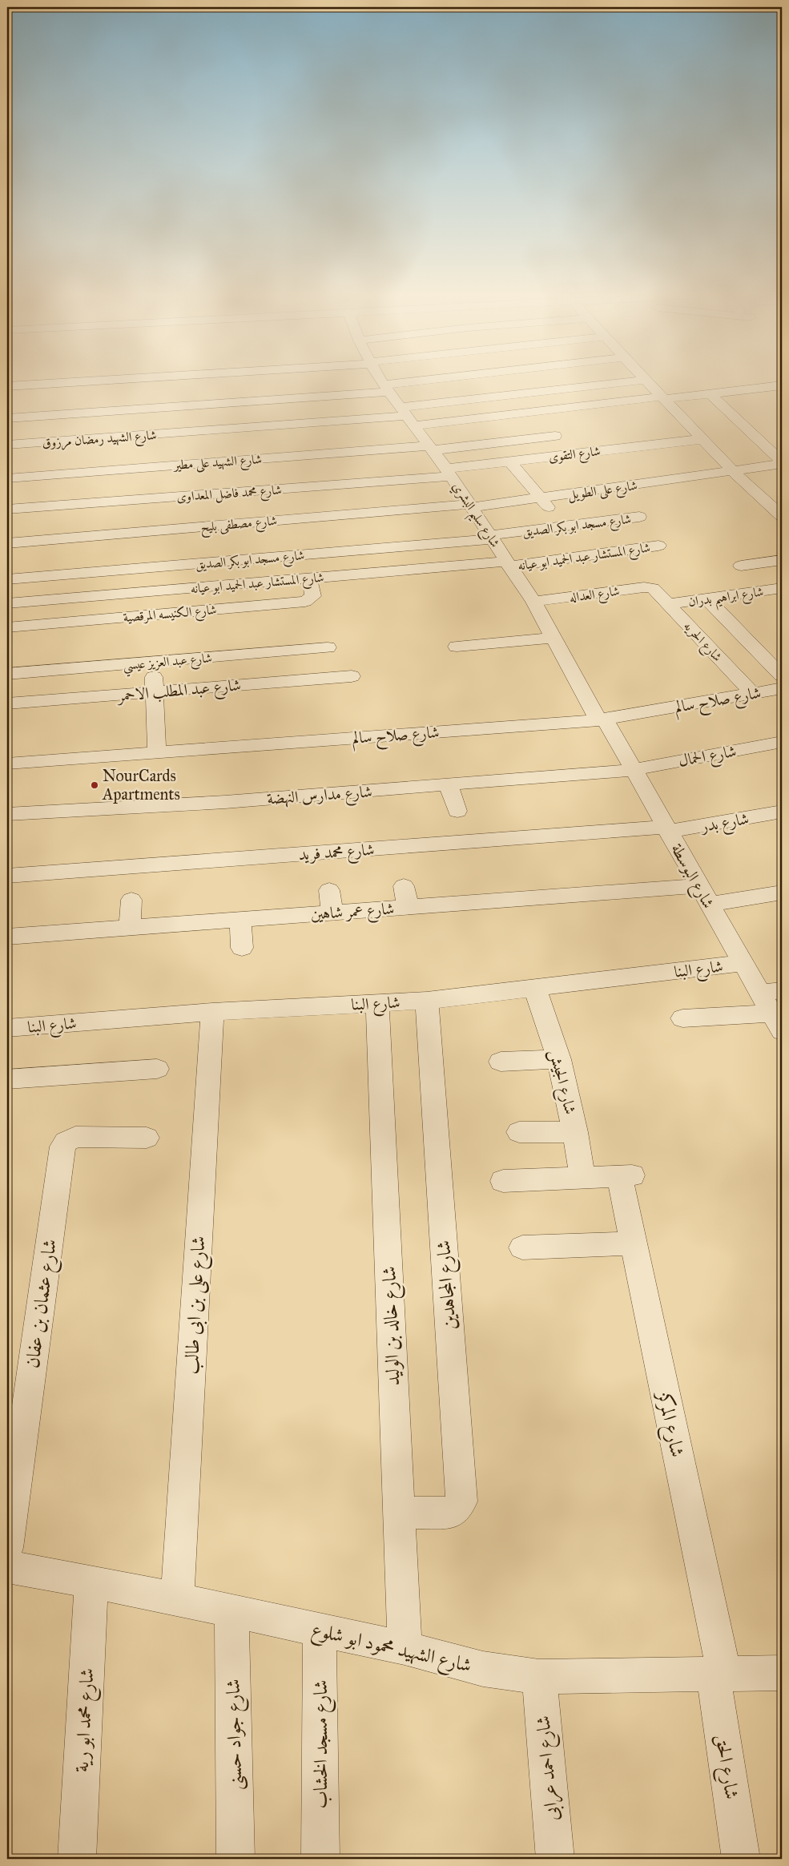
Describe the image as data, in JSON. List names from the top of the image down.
{
  "streets": {
    "street": [
      "شارع الشهيد رمضان مرزوق",
      "شارع التقوى",
      "شارع الشهيد على مطير",
      "شارع على الطويل",
      "شارع محمد فاضل المعداوى",
      "شارع سليم البشري",
      "شارع مصطفى بليح",
      "شارع مسجد ابو بكر الصديق",
      "شارع المستشار عبد الحميد ابو عيانه",
      "شارع العداله",
      "شارع ابراهيم بدران",
      "شارع الكنيسه المرقصية",
      "شارع الحريه",
      "شارع عبد العزيز عيسي",
      "شارع عبد المطلب الاحمر",
      "شارع صلاح سالم",
      "شارع الحمال",
      "شارع مدارس النهضة",
      "شارع بدر",
      "شارع محمد فريد",
      "شارع البوسطة",
      "شارع عمر شاهين",
      "شارع البنا",
      "شارع الجيش",
      "شارع المجاهدين",
      "شارع عثمان بن عفان",
      "شارع على بن ابى طالب",
      "شارع خالد بن الوليد",
      "شارع المركز",
      "شارع الشهيد محمود ابو شلوع",
      "شارع محمد ابو رية",
      "شارع جواد حسنى",
      "شارع مسجد الخشاب",
      "شارع الحق",
      "شارع احمد عرابى"
    ]
  },
  "crossings": [
    ["شارع الشهيد رمضان مرزوق", "شارع سليم البشري"],
    ["شارع التقوى", "شارع محمد فاضل المعداوى"],
    ["شارع التقوى", "شارع سليم البشري"],
    ["شارع الشهيد على مطير", "شارع سليم البشري"],
    ["شارع على الطويل", "شارع سليم البشري"],
    ["شارع على الطويل", "شارع مصطفى بليح"],
    ["شارع محمد فاضل المعداوى", "شارع سليم البشري"],
    ["شارع سليم البشري", "شارع مصطفى بليح"],
    ["شارع سليم البشري", "شارع مسجد ابو بكر الصديق"],
    ["شارع سليم البشري", "شارع المستشار عبد الحميد ابو عيانه"],
    ["شارع سليم البشري", "شارع العداله"],
    ["شارع سليم البشري", "شارع صلاح سالم"],
    ["شارع سليم البشري", "شارع البوسطة"],
    ["شارع المستشار عبد الحميد ابو عيانه", "شارع الكنيسه المرقصية"],
    ["شارع العداله", "شارع الحريه"],
    ["شارع ابراهيم بدران", "شارع الحريه"],
    ["شارع الحريه", "شارع صلاح سالم"],
    ["شارع صلاح سالم", "شارع البوسطة"],
    ["شارع الحمال", "شارع مدارس النهضة"],
    ["شارع الحمال", "شارع البوسطة"],
    ["شارع مدارس النهضة", "شارع البوسطة"],
    ["شارع بدر", "شارع محمد فريد"],
    ["شارع بدر", "شارع البوسطة"],
    ["شارع محمد فريد", "شارع البوسطة"],
    ["شارع البوسطة", "شارع عمر شاهين"],
    ["شارع البوسطة", "شارع البنا"],
    ["شارع البنا", "شارع الجيش"],
    ["شارع البنا", "شارع المجاهدين"],
    ["شارع البنا", "شارع على بن ابى طالب"],
    ["شارع البنا", "شارع خالد بن الوليد"],
    ["شارع الجيش", "شارع المركز"],
    ["شارع المجاهدين", "شارع خالد بن الوليد"],
    ["شارع على بن ابى طالب", "شارع الشهيد محمود ابو شلوع"],
    ["شارع خالد بن الوليد", "شارع الشهيد محمود ابو شلوع"],
    ["شارع المركز", "شارع الشهيد محمود ابو شلوع"],
    ["شارع المركز", "شارع الحق"],
    ["شارع الشهيد محمود ابو شلوع", "شارع محمد ابو رية"],
    ["شارع الشهيد محمود ابو شلوع", "شارع جواد حسنى"],
    ["شارع الشهيد محمود ابو شلوع", "شارع مسجد الخشاب"],
    ["شارع الشهيد محمود ابو شلوع", "شارع الحق"],
    ["شارع الشهيد محمود ابو شلوع", "شارع احمد عرابى"]
  ],
  "places": ["NourCards Apartments"]
}
